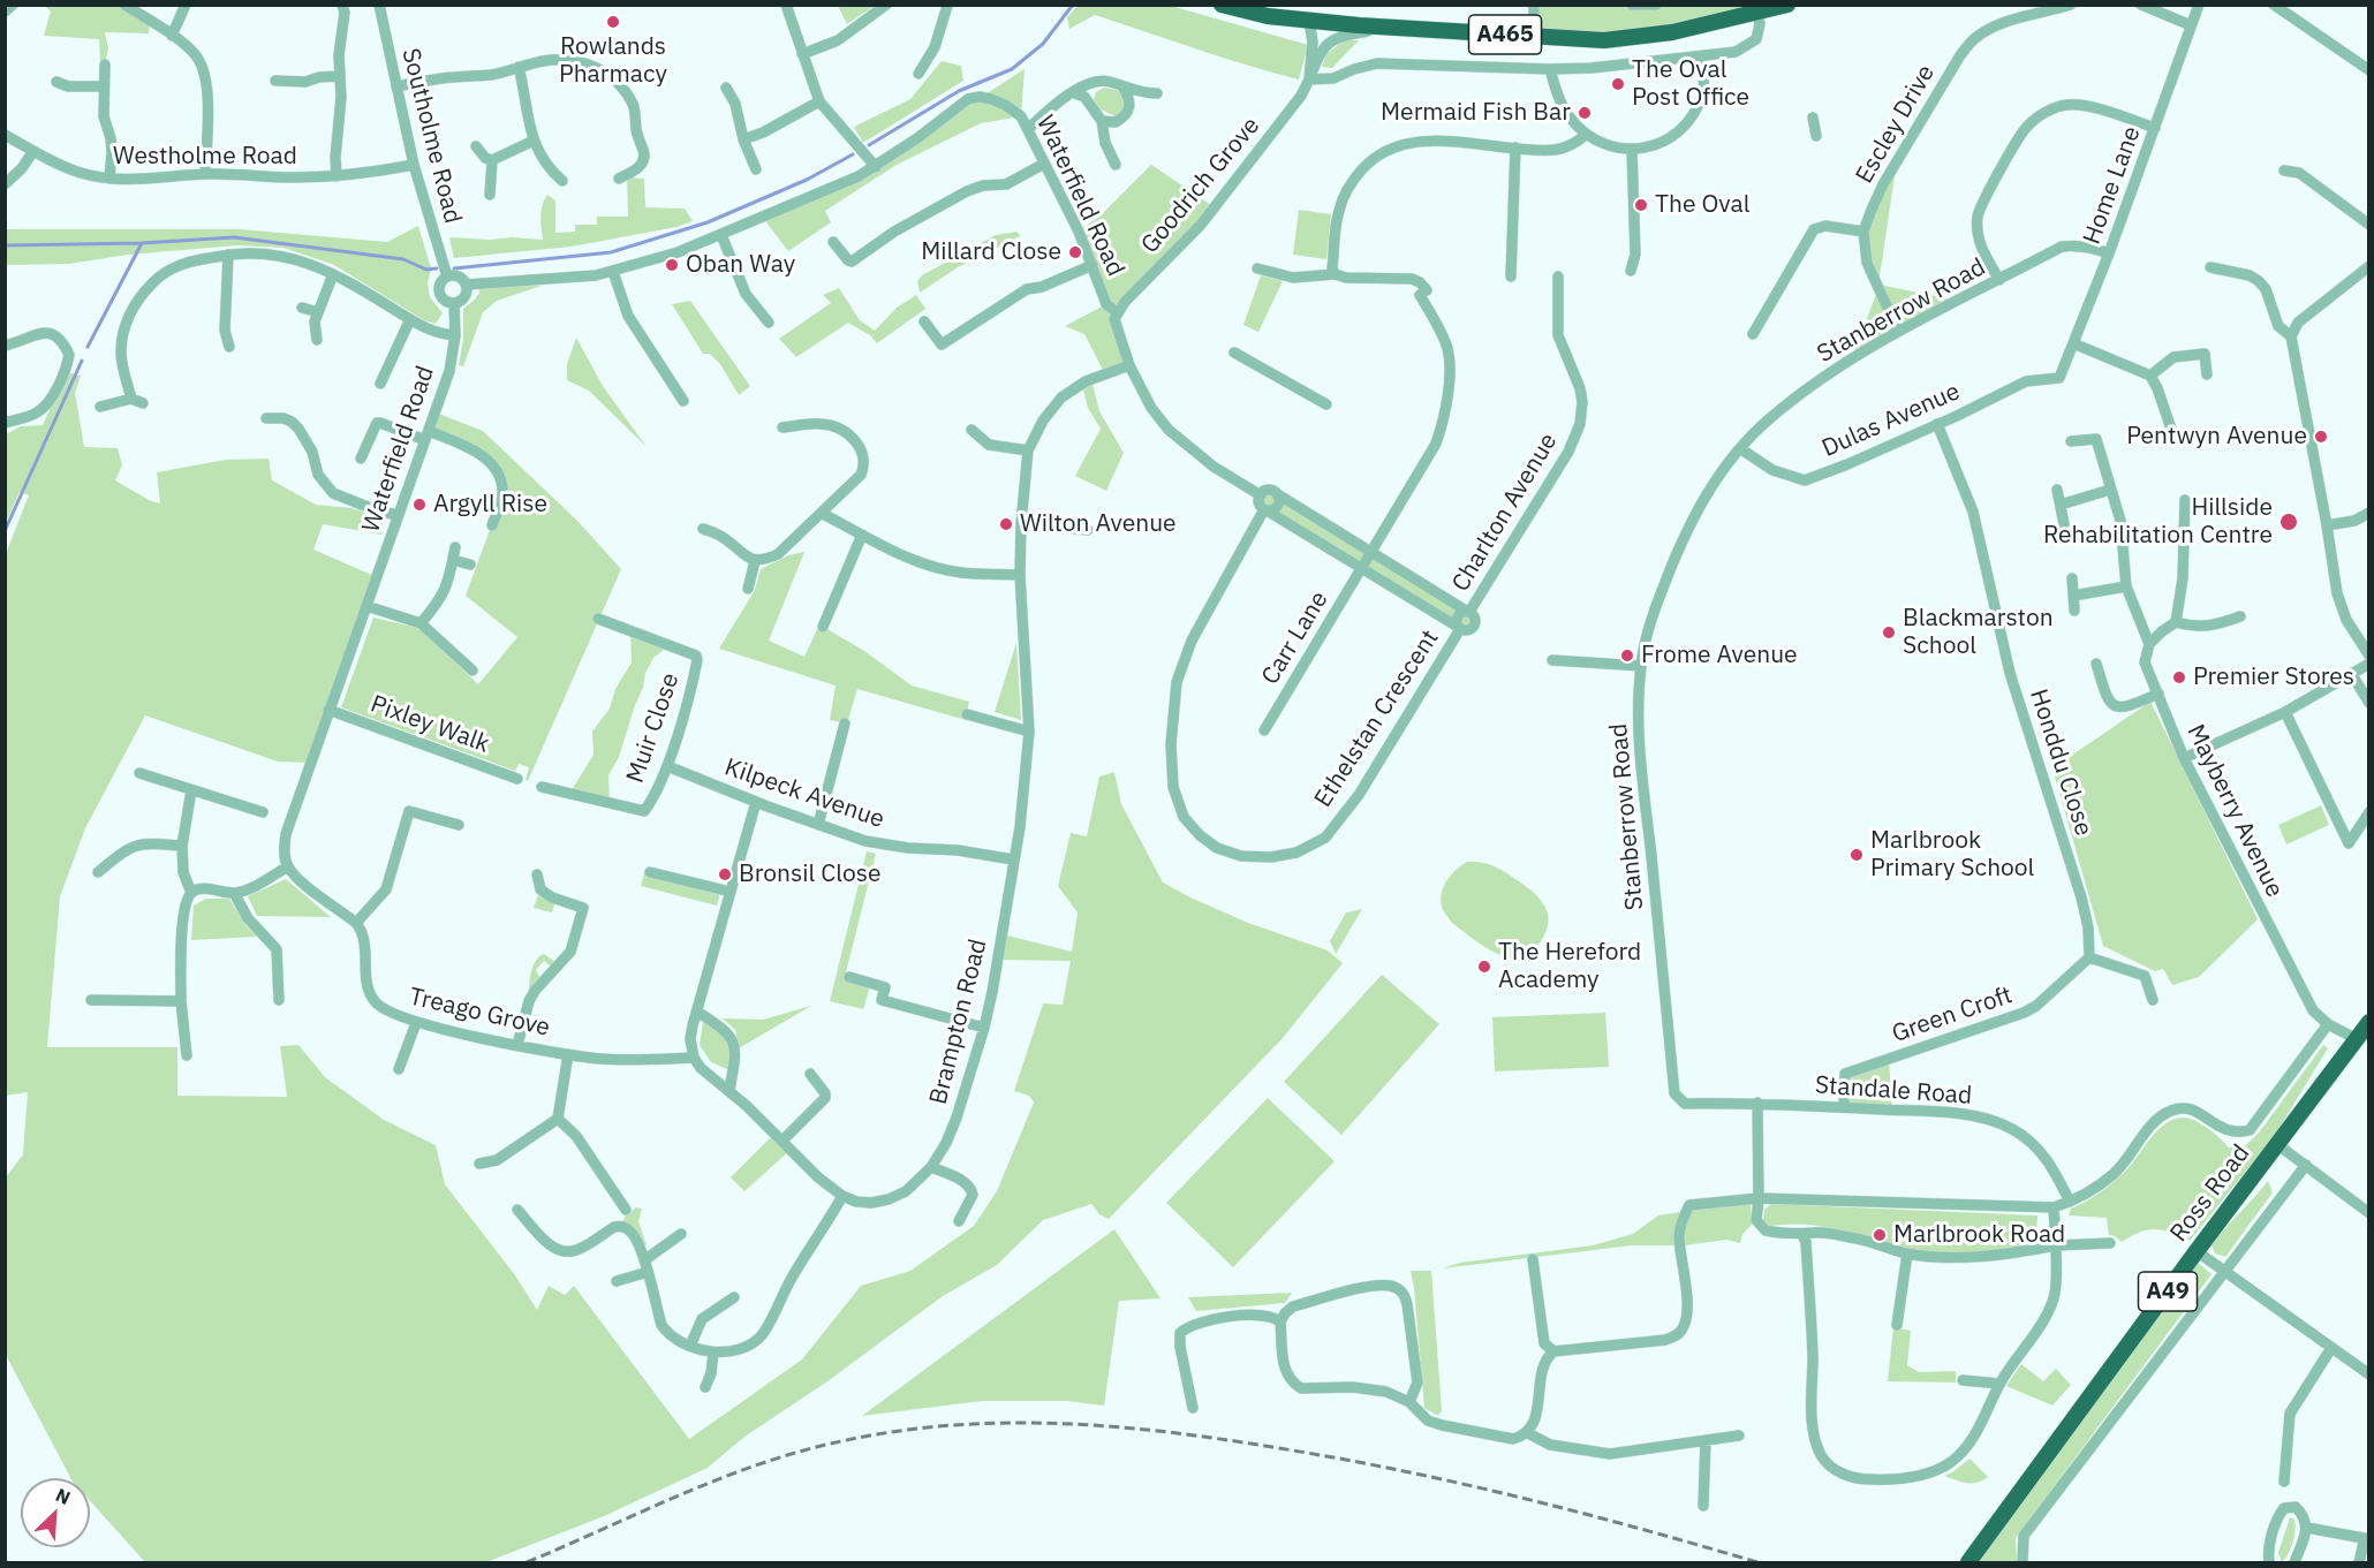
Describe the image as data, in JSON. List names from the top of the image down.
{
  "streets": {
    "highway": ["A465", "Ross Road", "A49"],
    "street": [
      "Escley Drive",
      "Southolme Road",
      "Westholme Road",
      "Goodrich Grove",
      "Home Lane",
      "Waterfield Road",
      "Stanberrow Road",
      "Dulas Avenue",
      "Charlton Avenue",
      "Carr Lane",
      "Ethelstan Crescent",
      "Pixley Walk",
      "Muir Close",
      "Honddu Close",
      "Kilpeck Avenue",
      "Mayberry Avenue",
      "Treago Grove",
      "Green Croft",
      "Brampton Road",
      "Standale Road"
    ]
  },
  "crossings": [
    ["A465", "Goodrich Grove"],
    ["Escley Drive", "Stanberrow Road"],
    ["Southolme Road", "Westholme Road"],
    ["Southolme Road", "Waterfield Road"],
    ["Goodrich Grove", "Waterfield Road"],
    ["Home Lane", "Stanberrow Road"],
    ["Home Lane", "Dulas Avenue"],
    ["Waterfield Road", "Ethelstan Crescent"],
    ["Waterfield Road", "Brampton Road"],
    ["Stanberrow Road", "Dulas Avenue"],
    ["Stanberrow Road", "Standale Road"],
    ["Dulas Avenue", "Honddu Close"],
    ["Charlton Avenue", "Ethelstan Crescent"],
    ["Muir Close", "Kilpeck Avenue"],
    ["Honddu Close", "Green Croft"],
    ["Kilpeck Avenue", "Brampton Road"],
    ["Mayberry Avenue", "Ross Road"],
    ["Treago Grove", "Brampton Road"],
    ["Green Croft", "Standale Road"]
  ],
  "places": [
    "Rowlands Pharmacy",
    "The Oval Post Office",
    "Mermaid Fish Bar",
    "The Oval",
    "Millard Close",
    "Oban Way",
    "Pentwyn Avenue",
    "Argyll Rise",
    "Hillside Rehabilitation Centre",
    "Wilton Avenue",
    "Blackmarston School",
    "Frome Avenue",
    "Premier Stores",
    "Marlbrook Primary School",
    "Bronsil Close",
    "The Hereford Academy",
    "Marlbrook Road"
  ],
  "north": "top right"
}
